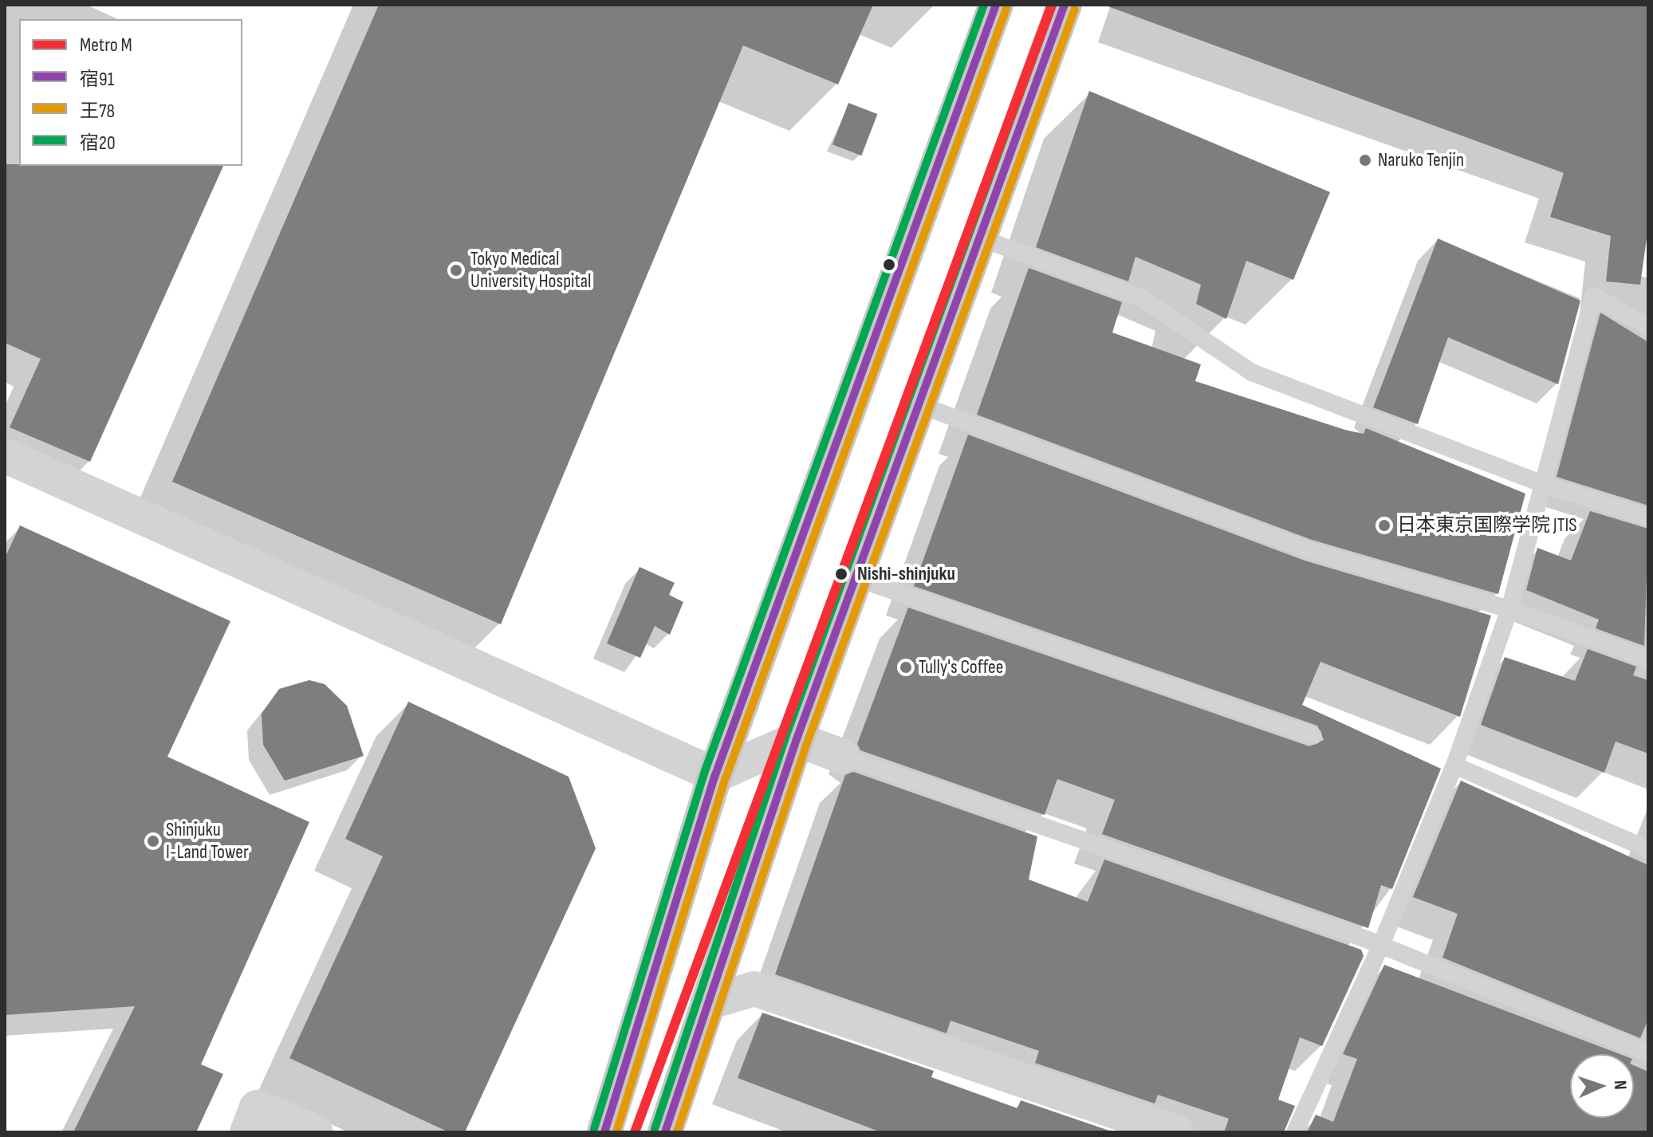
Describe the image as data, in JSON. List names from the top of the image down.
{
  "places": [
    "Naruko Tenjin",
    "Tokyo Medical University Hospital",
    "日本東京国際学院 JTIS",
    "Nishi-shinjuku",
    "Tully's Coffee",
    "Shinjuku I-Land Tower"
  ],
  "lines": [
    "metro line M",
    "transit line 宿91",
    "transit line 宿20",
    "transit line 王78"
  ],
  "legend": [
    "Metro M",
    "宿91",
    "王78",
    "宿20"
  ],
  "north": "right"
}
